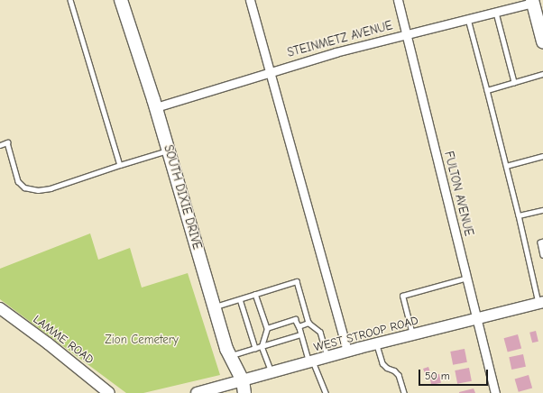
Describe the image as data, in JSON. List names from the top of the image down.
{
  "streets": {
    "main road": ["SOUTH DIXIE DRIVE", "WEST STROOP ROAD", "LAMME ROAD"],
    "street": ["STEINMETZ AVENUE", "FULTON AVENUE"]
  },
  "crossings": [
    ["STEINMETZ AVENUE", "FULTON AVENUE"],
    ["STEINMETZ AVENUE", "SOUTH DIXIE DRIVE"],
    ["FULTON AVENUE", "WEST STROOP ROAD"],
    ["SOUTH DIXIE DRIVE", "WEST STROOP ROAD"]
  ],
  "parks": ["Zion Cemetery"],
  "scale_bar": "50 m"
}
